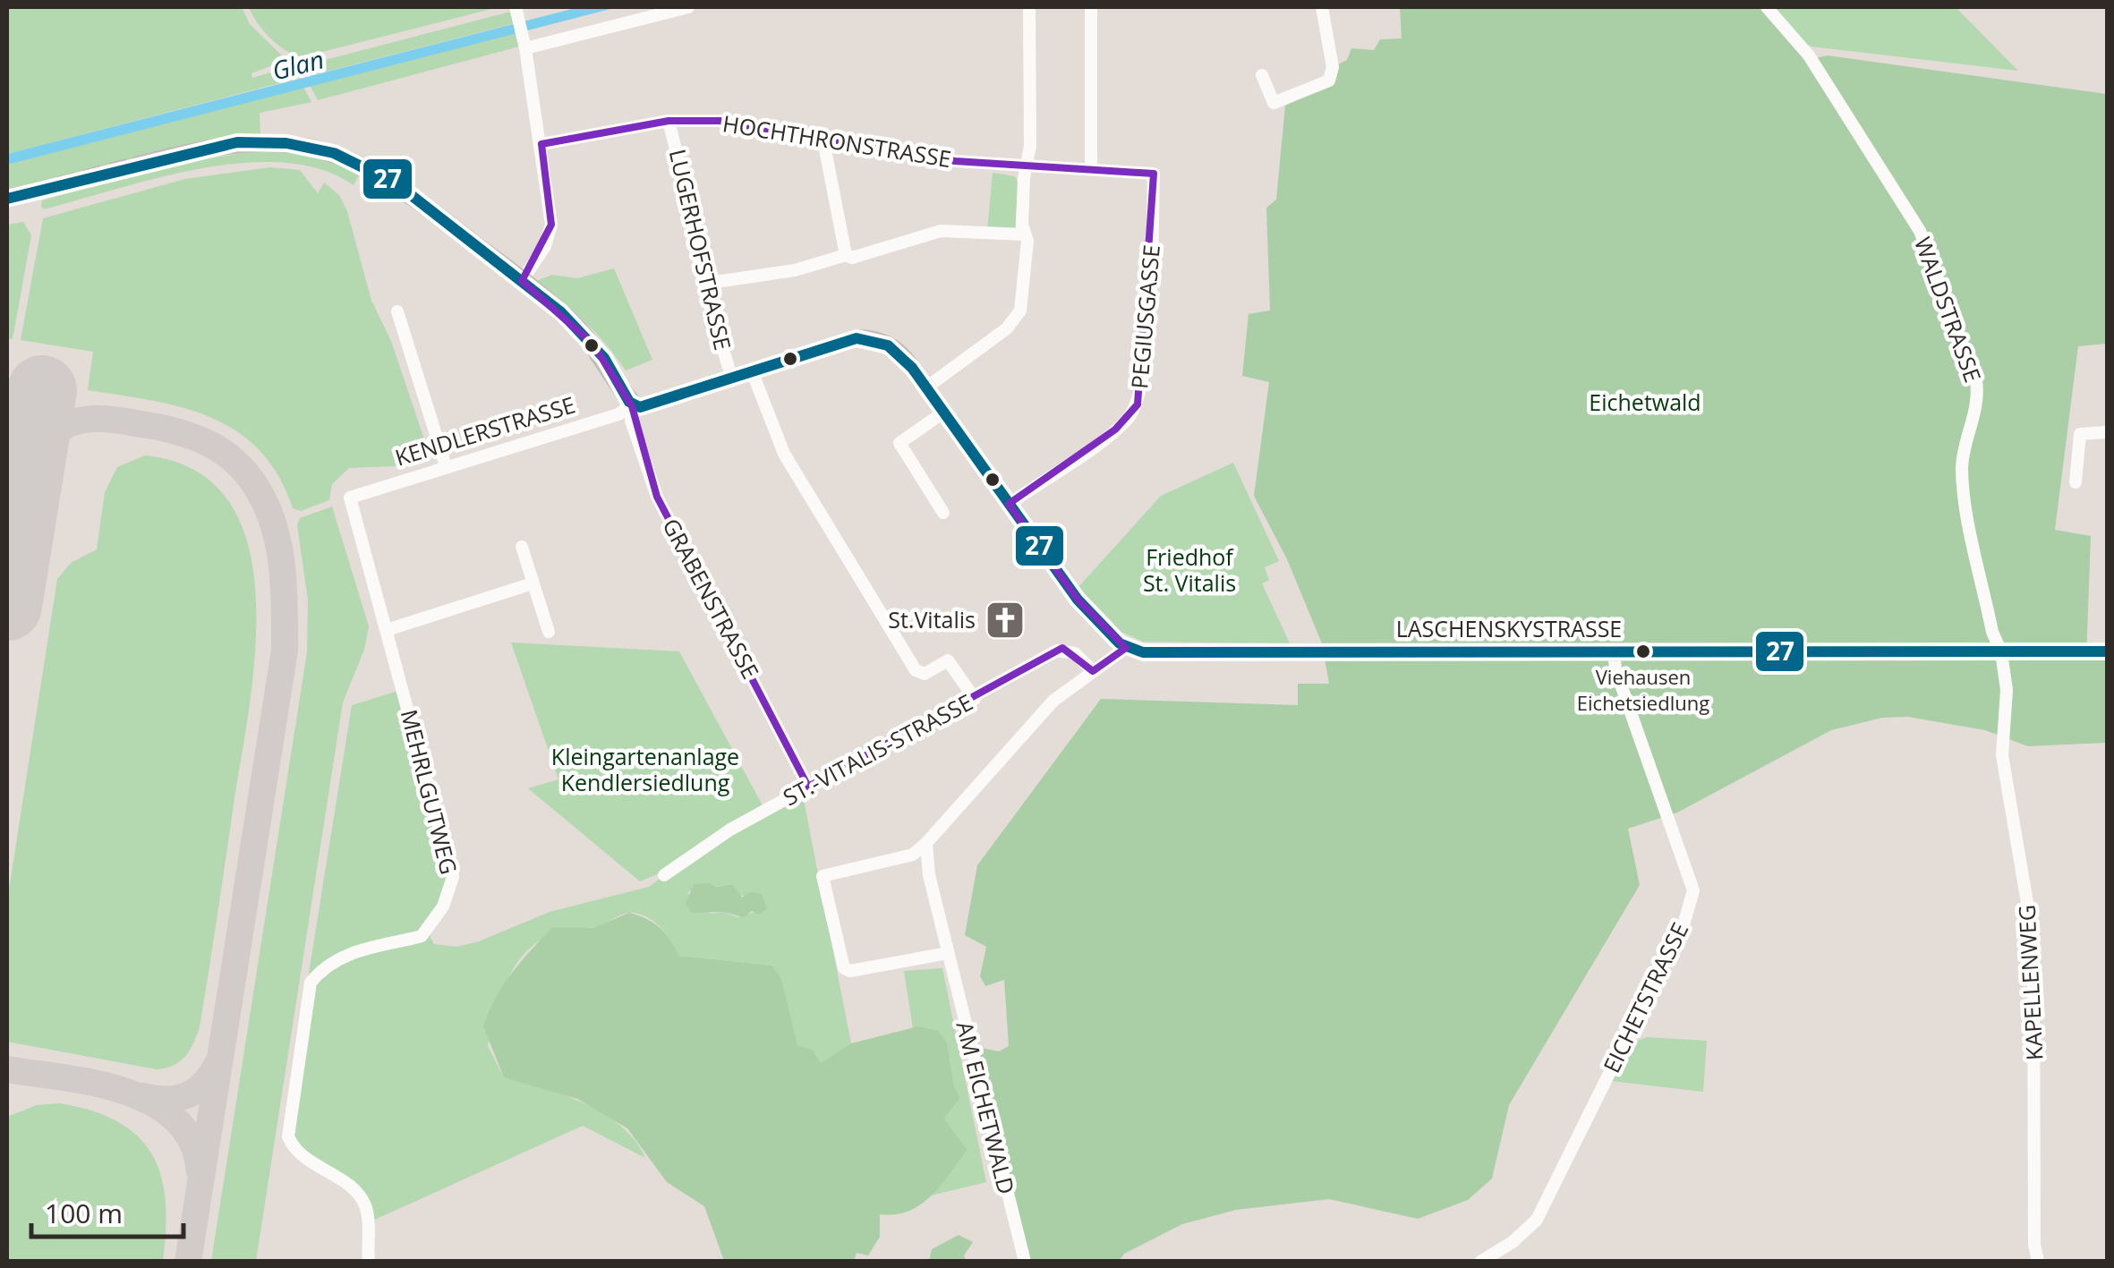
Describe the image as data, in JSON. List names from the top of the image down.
{
  "streets": {
    "street": [
      "HOCHTHRONSTRASSE",
      "LUGERHOFSTRASSE",
      "WALDSTRASSE",
      "PEGIUSGASSE",
      "KENDLERSTRASSE",
      "GRABENSTRASSE",
      "LASCHENSKYSTRASSE",
      "ST.-VITALIS-STRASSE",
      "MEHRLGUTWEG",
      "KAPELLENWEG",
      "EICHETSTRASSE",
      "AM EICHETWALD"
    ]
  },
  "crossings": [
    ["HOCHTHRONSTRASSE", "LUGERHOFSTRASSE"],
    ["HOCHTHRONSTRASSE", "PEGIUSGASSE"],
    ["LUGERHOFSTRASSE", "KENDLERSTRASSE"],
    ["WALDSTRASSE", "LASCHENSKYSTRASSE"],
    ["WALDSTRASSE", "KAPELLENWEG"],
    ["PEGIUSGASSE", "KENDLERSTRASSE"],
    ["KENDLERSTRASSE", "GRABENSTRASSE"],
    ["KENDLERSTRASSE", "LASCHENSKYSTRASSE"],
    ["KENDLERSTRASSE", "MEHRLGUTWEG"],
    ["GRABENSTRASSE", "ST.-VITALIS-STRASSE"],
    ["LASCHENSKYSTRASSE", "KAPELLENWEG"],
    ["LASCHENSKYSTRASSE", "EICHETSTRASSE"]
  ],
  "water": ["Glan"],
  "parks": ["Eichetwald", "Friedhof St. Vitalis", "Kleingartenanlage Kendlersiedlung"],
  "places": {
    "church": ["St.Vitalis"],
    "other": ["Viehausen Eichetsiedlung"]
  },
  "lines": ["transit line 27"],
  "scale_bar": "100 m"
}
